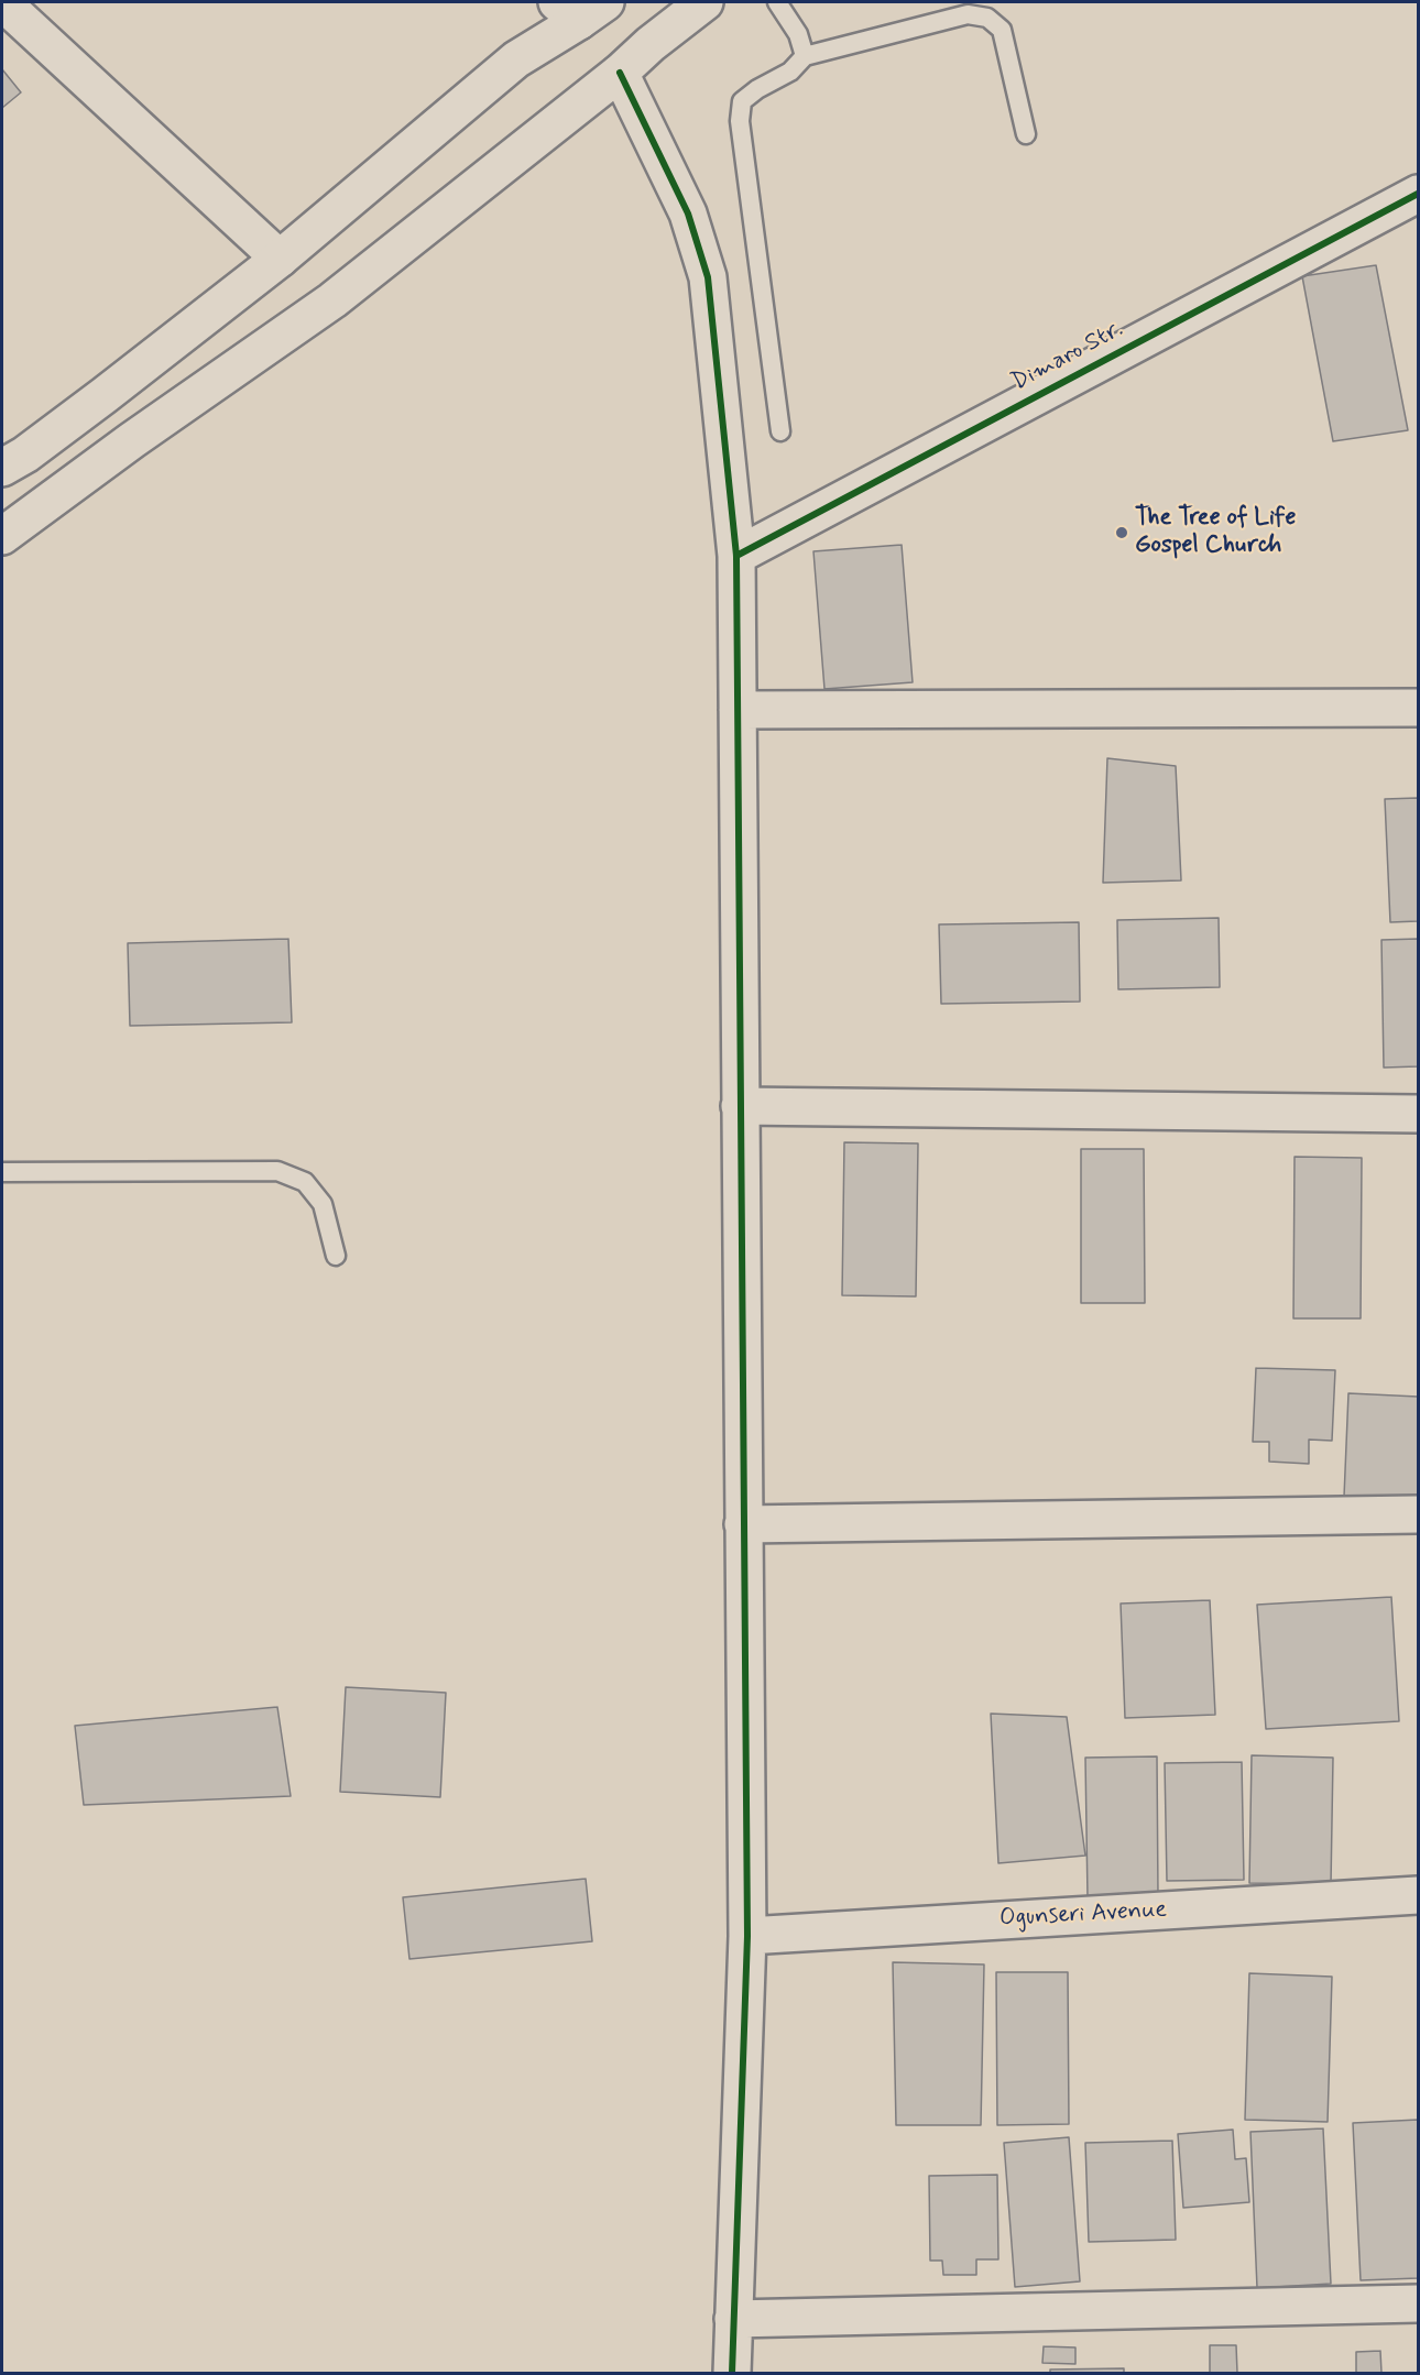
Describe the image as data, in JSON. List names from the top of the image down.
{
  "streets": {
    "street": ["Dimaro Str.", "Ogunseri Avenue"]
  },
  "places": ["The Tree of Life Gospel Church"]
}
